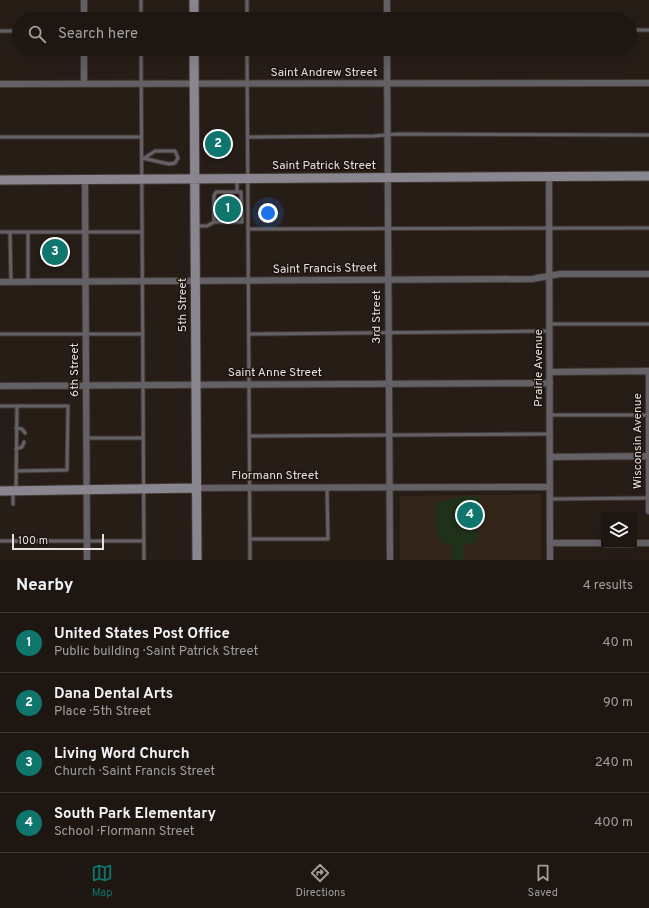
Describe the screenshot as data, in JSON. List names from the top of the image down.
{
  "streets": {
    "main road": ["Saint Patrick Street", "5th Street", "Flormann Street"],
    "street": [
      "Saint Andrew Street",
      "Saint Francis Street",
      "3rd Street",
      "Prairie Avenue",
      "6th Street",
      "Saint Anne Street",
      "Wisconsin Avenue"
    ]
  },
  "crossings": [
    ["Saint Andrew Street", "5th Street"],
    ["Saint Andrew Street", "3rd Street"],
    ["Saint Patrick Street", "5th Street"],
    ["Saint Patrick Street", "3rd Street"],
    ["Saint Patrick Street", "Prairie Avenue"],
    ["Saint Patrick Street", "6th Street"],
    ["Saint Francis Street", "5th Street"],
    ["Saint Francis Street", "3rd Street"],
    ["Saint Francis Street", "Prairie Avenue"],
    ["Saint Francis Street", "6th Street"],
    ["5th Street", "Saint Anne Street"],
    ["5th Street", "Flormann Street"],
    ["3rd Street", "Saint Anne Street"],
    ["3rd Street", "Flormann Street"],
    ["Prairie Avenue", "Saint Anne Street"],
    ["Prairie Avenue", "Flormann Street"],
    ["6th Street", "Saint Anne Street"],
    ["6th Street", "Flormann Street"]
  ],
  "scale_bar": "100 m",
  "page": {
    "search": "Search here",
    "pins": [
      "2",
      "1",
      "3",
      "4"
    ],
    "scale": "100 m",
    "heading": ["Nearby", "4 results"],
    "list": [
      {
        "mark": "1",
        "name": "United States Post Office",
        "note": "Public building · Saint Patrick Street",
        "value": "40 m"
      },
      {
        "mark": "2",
        "name": "Dana Dental Arts",
        "note": "Place · 5th Street",
        "value": "90 m"
      },
      {
        "mark": "3",
        "name": "Living Word Church",
        "note": "Church · Saint Francis Street",
        "value": "240 m"
      },
      {
        "mark": "4",
        "name": "South Park Elementary",
        "note": "School · Flormann Street",
        "value": "400 m"
      }
    ],
    "nav": ["Map", "Directions", "Saved"]
  }
}
